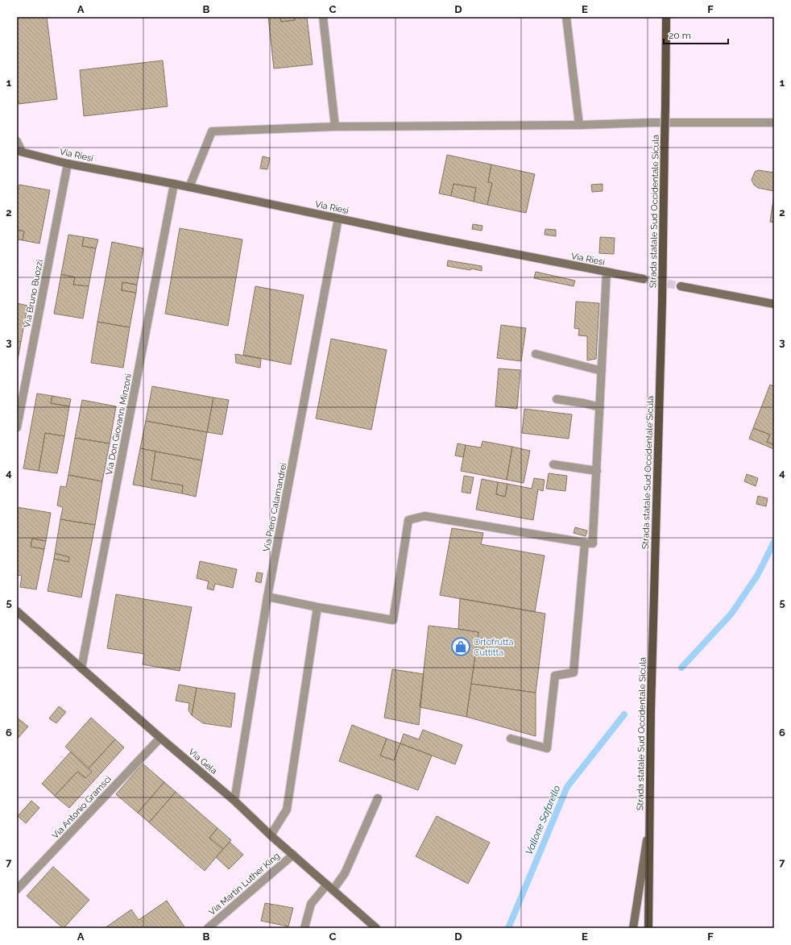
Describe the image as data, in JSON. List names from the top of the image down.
{
  "streets": {
    "main road": ["Via Riesi", "Strada statale Sud Occidentale Sicula", "Via Gela"],
    "street": [
      "Via Bruno Buozzi",
      "Via Don Giovanni Minzoni",
      "Via Piero Calamandrei",
      "Via Antonio Gramsci",
      "Via Martin Luther King"
    ]
  },
  "crossings": [
    ["Via Riesi", "Via Bruno Buozzi"],
    ["Via Riesi", "Via Don Giovanni Minzoni"],
    ["Via Riesi", "Via Piero Calamandrei"],
    ["Via Don Giovanni Minzoni", "Via Gela"],
    ["Via Piero Calamandrei", "Via Gela"],
    ["Via Gela", "Via Antonio Gramsci"],
    ["Via Gela", "Via Martin Luther King"]
  ],
  "water": ["Vallone Safarello"],
  "places": {
    "shop": ["Ortofrutta Cuttitta"]
  },
  "scale_bar": "20 m",
  "grid": {
    "columns": [
      "A",
      "B",
      "C",
      "D",
      "E",
      "F"
    ],
    "rows": [
      "1",
      "2",
      "3",
      "4",
      "5",
      "6",
      "7"
    ]
  }
}
